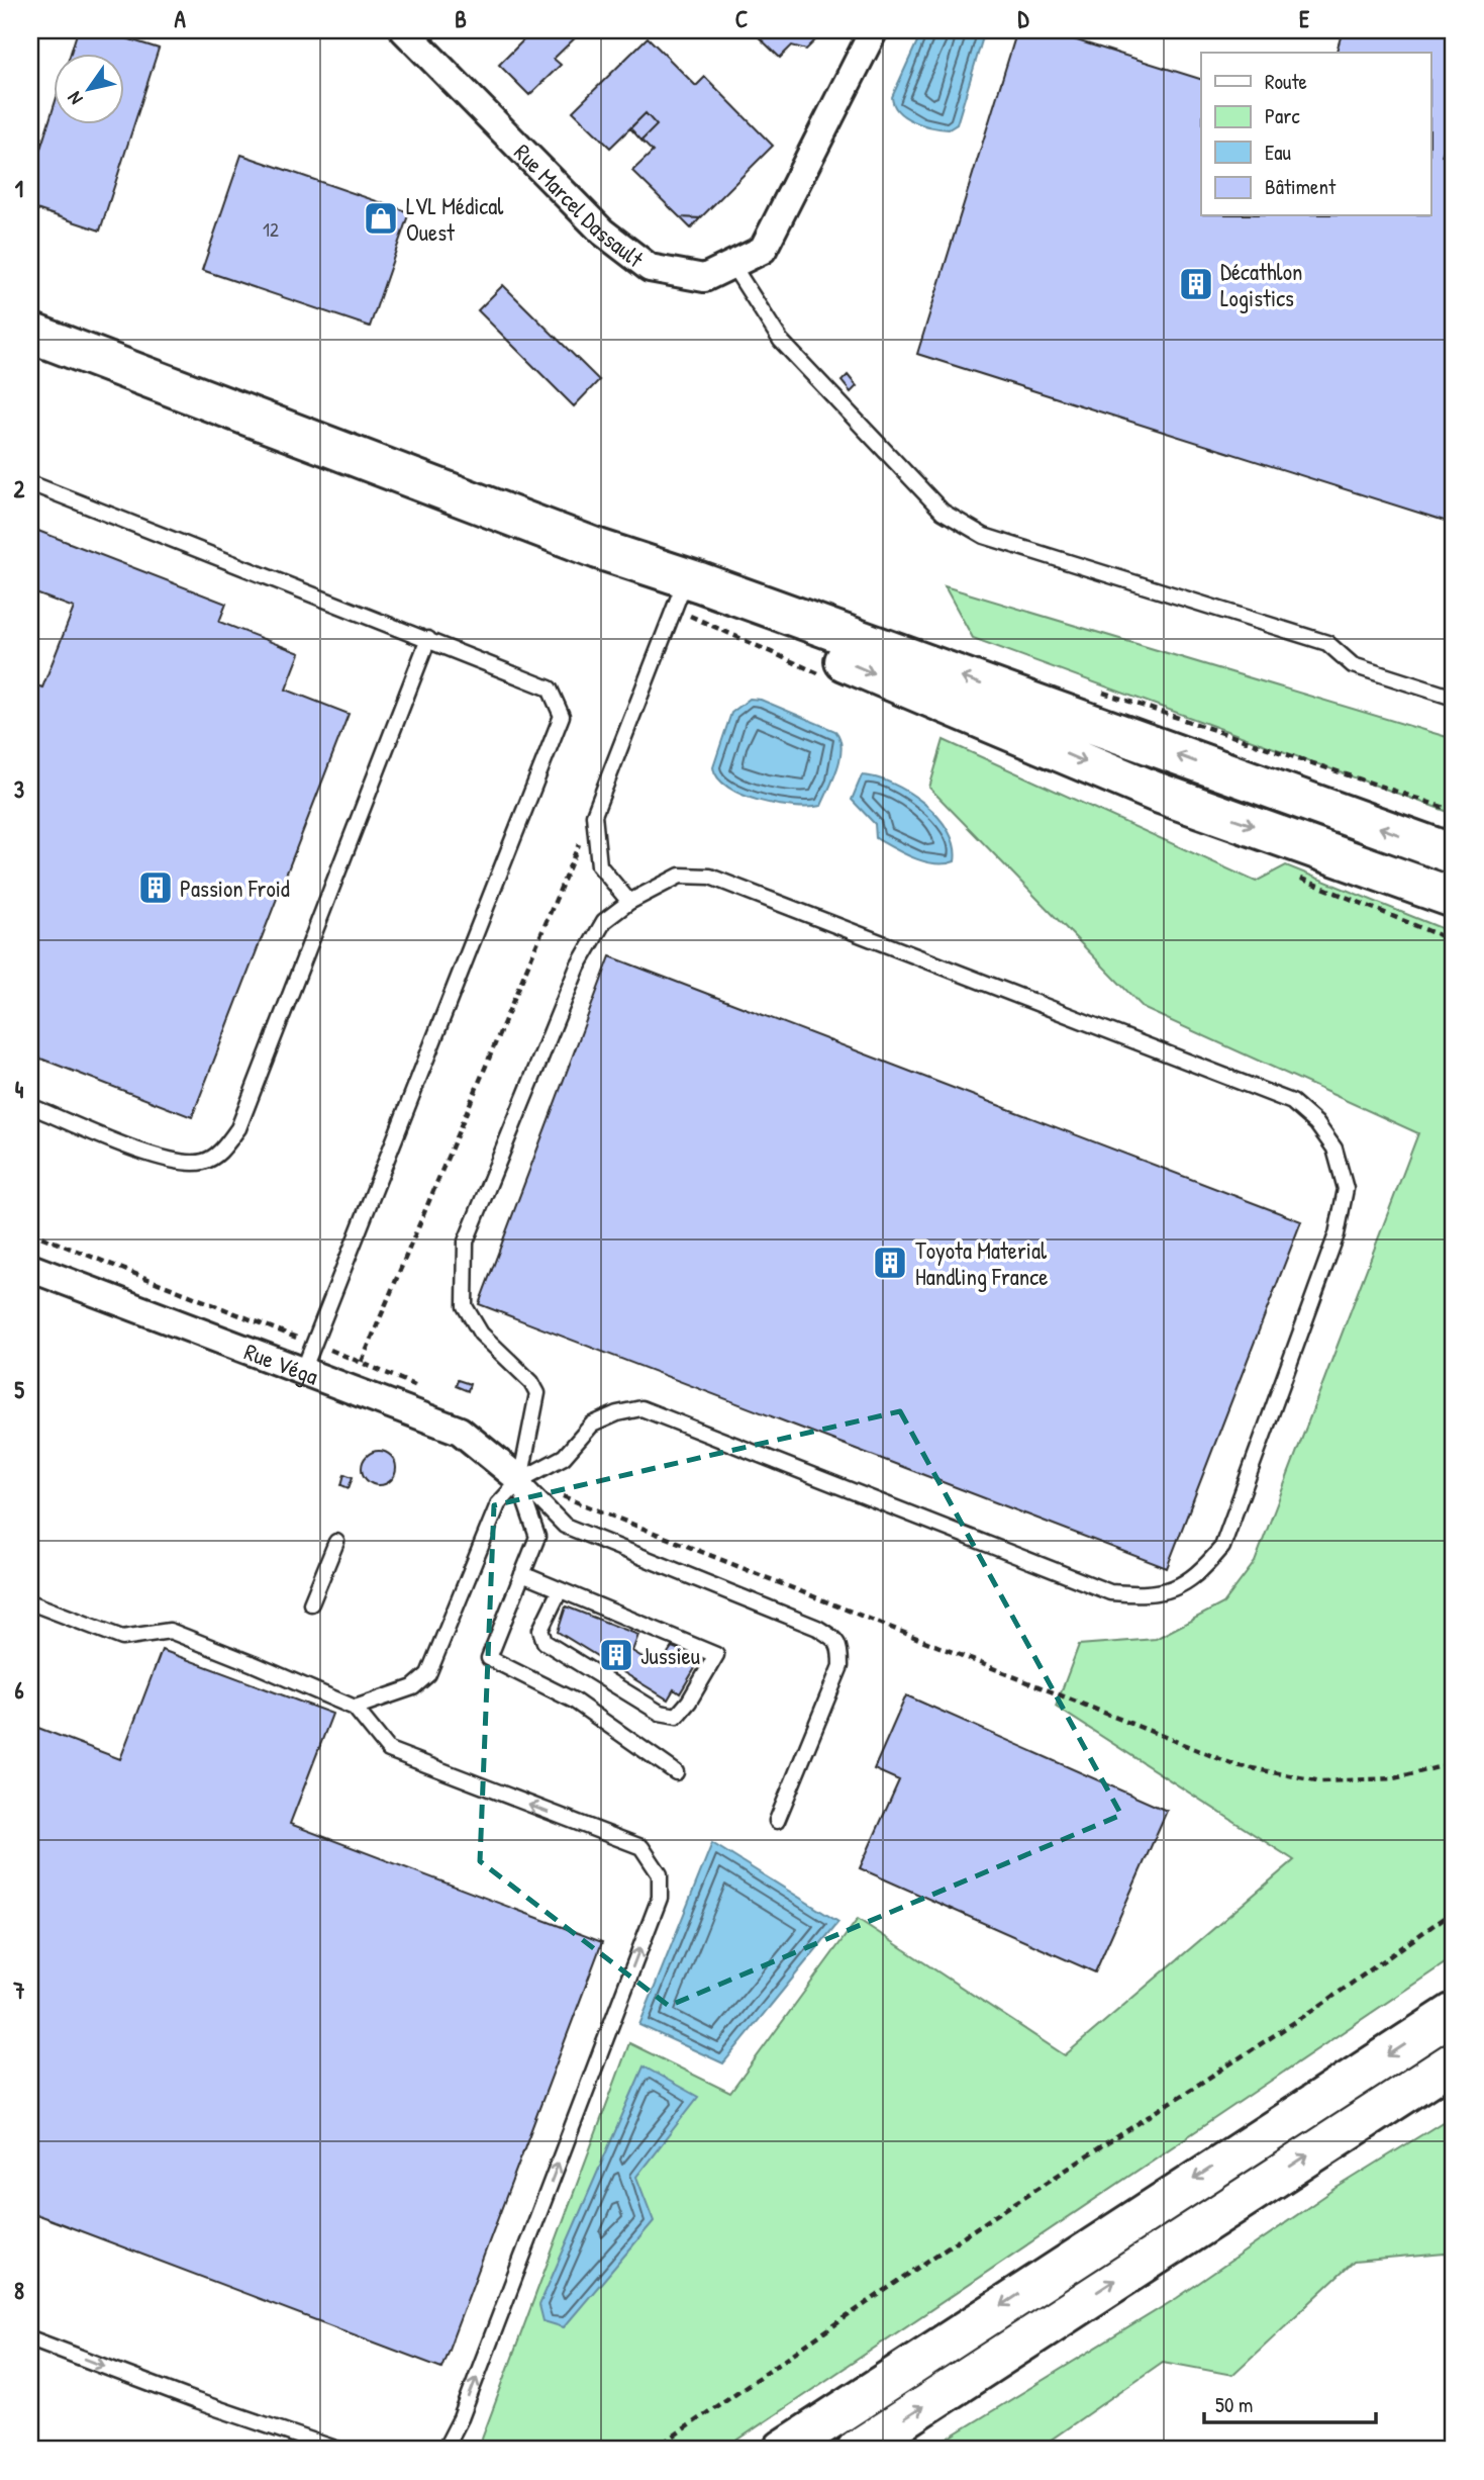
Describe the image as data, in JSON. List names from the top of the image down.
{
  "streets": {
    "street": ["Rue Marcel Dassault", "Rue Véga"]
  },
  "places": {
    "shop": ["LVL Médical Ouest"],
    "building": [
      "Décathlon Logistics",
      "Passion Froid",
      "Toyota Material Handling France",
      "Jussieu"
    ]
  },
  "house_numbers": ["12"],
  "legend": [
    "Route",
    "Parc",
    "Eau",
    "Bâtiment"
  ],
  "scale_bar": "50 m",
  "north": "bottom left",
  "grid": {
    "columns": [
      "A",
      "B",
      "C",
      "D",
      "E"
    ],
    "rows": [
      "1",
      "2",
      "3",
      "4",
      "5",
      "6",
      "7",
      "8"
    ]
  }
}
